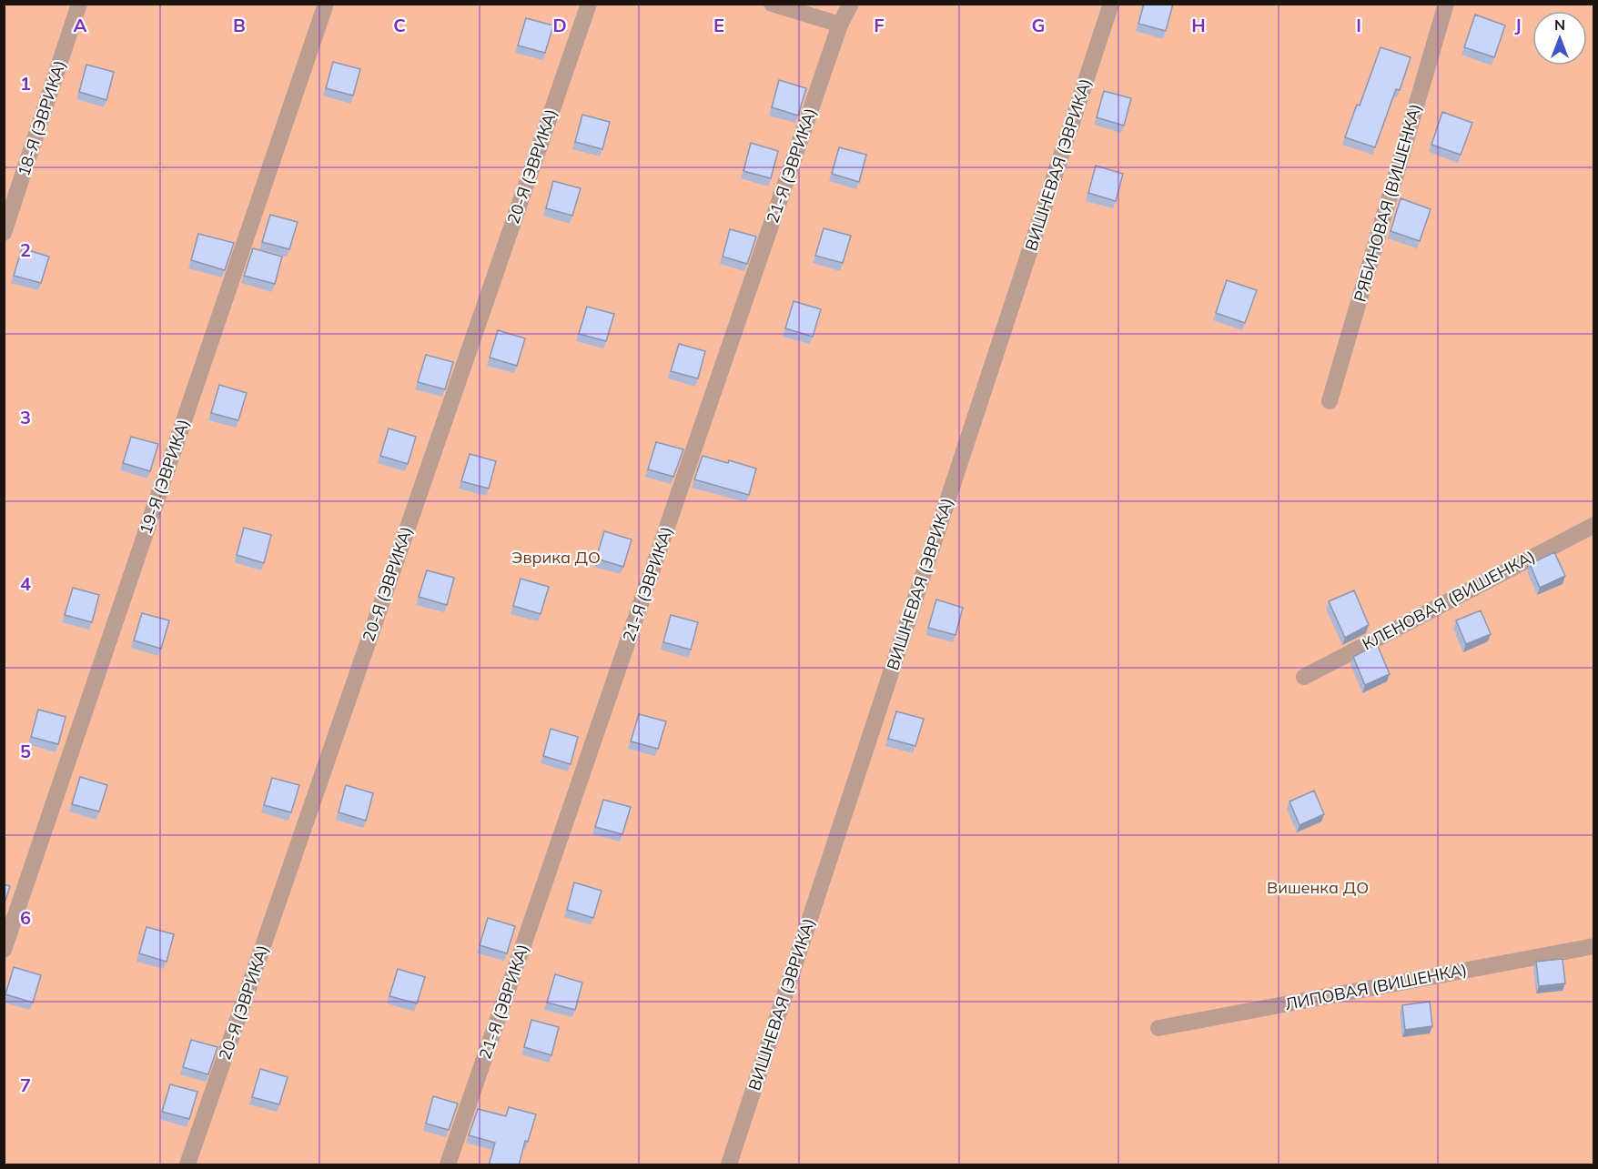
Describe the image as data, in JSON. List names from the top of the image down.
{
  "streets": {
    "lane": [
      "18-Я (ЭВРИКА)",
      "ВИШНЕВАЯ (ЭВРИКА)",
      "21-Я (ЭВРИКА)",
      "20-Я (ЭВРИКА)",
      "РЯБИНОВАЯ (ВИШЕНКА)",
      "19-Я (ЭВРИКА)",
      "КЛЕНОВАЯ (ВИШЕНКА)",
      "ЛИПОВАЯ (ВИШЕНКА)"
    ]
  },
  "parks": ["Эврика ДО", "Вишенка ДО"],
  "north": "top",
  "grid": {
    "columns": [
      "A",
      "B",
      "C",
      "D",
      "E",
      "F",
      "G",
      "H",
      "I",
      "J"
    ],
    "rows": [
      "1",
      "2",
      "3",
      "4",
      "5",
      "6",
      "7"
    ]
  }
}
